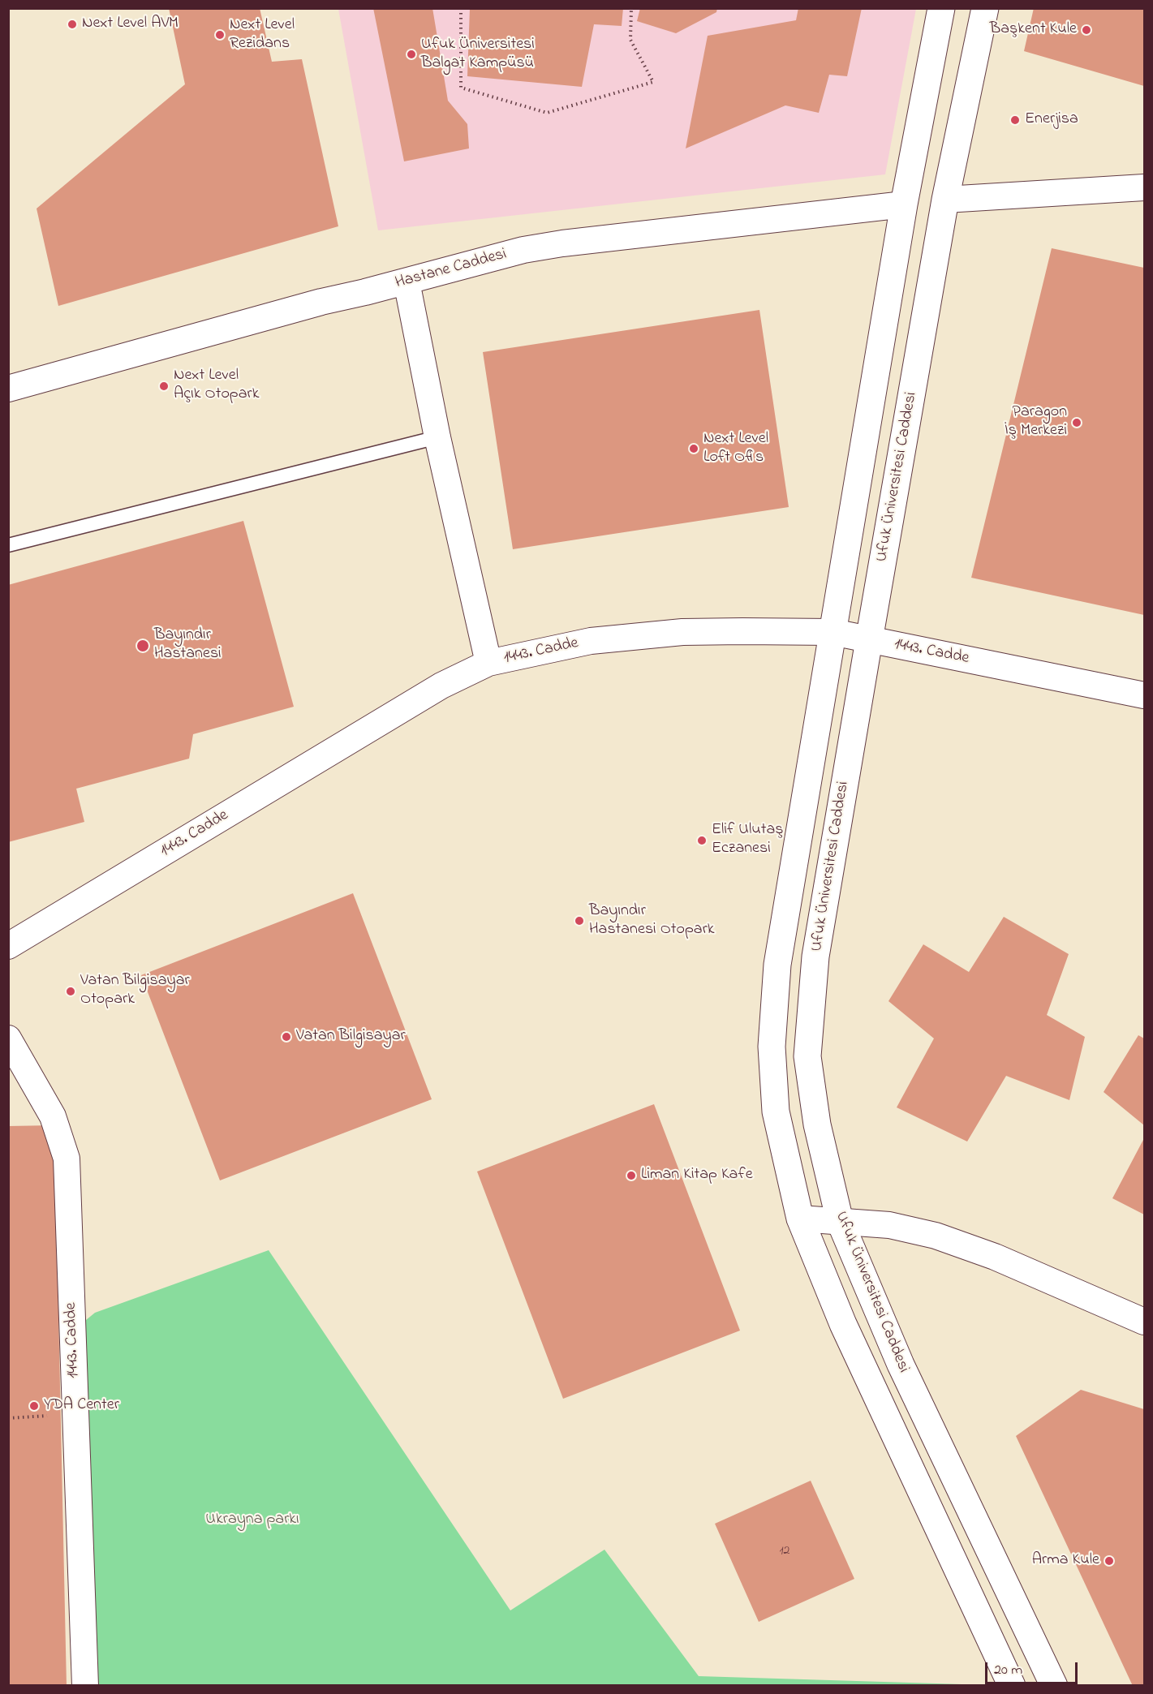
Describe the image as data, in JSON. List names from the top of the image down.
{
  "streets": {
    "main road": ["Ufuk Üniversitesi Caddesi"],
    "street": ["Hastane Caddesi", "1443. Cadde"]
  },
  "crossings": [
    ["Ufuk Üniversitesi Caddesi", "1443. Cadde"]
  ],
  "parks": ["Ukrayna parkı"],
  "places": [
    "Next Level AVM",
    "Başkent Kule",
    "Next Level Rezidans",
    "Ufuk Üniversitesi Balgat Kampüsü",
    "Enerjisa",
    "Next Level Açık Otopark",
    "Paragon İş Merkezi",
    "Next Level Loft Ofis",
    "Bayındır Hastanesi",
    "Elif Ulutaş Eczanesi",
    "Bayındır Hastanesi Otopark",
    "Vatan Bilgisayar Otopark",
    "Vatan Bilgisayar",
    "Liman Kitap Kafe",
    "YDA Center",
    "Arma Kule"
  ],
  "house_numbers": ["12"],
  "scale_bar": "20 m"
}
